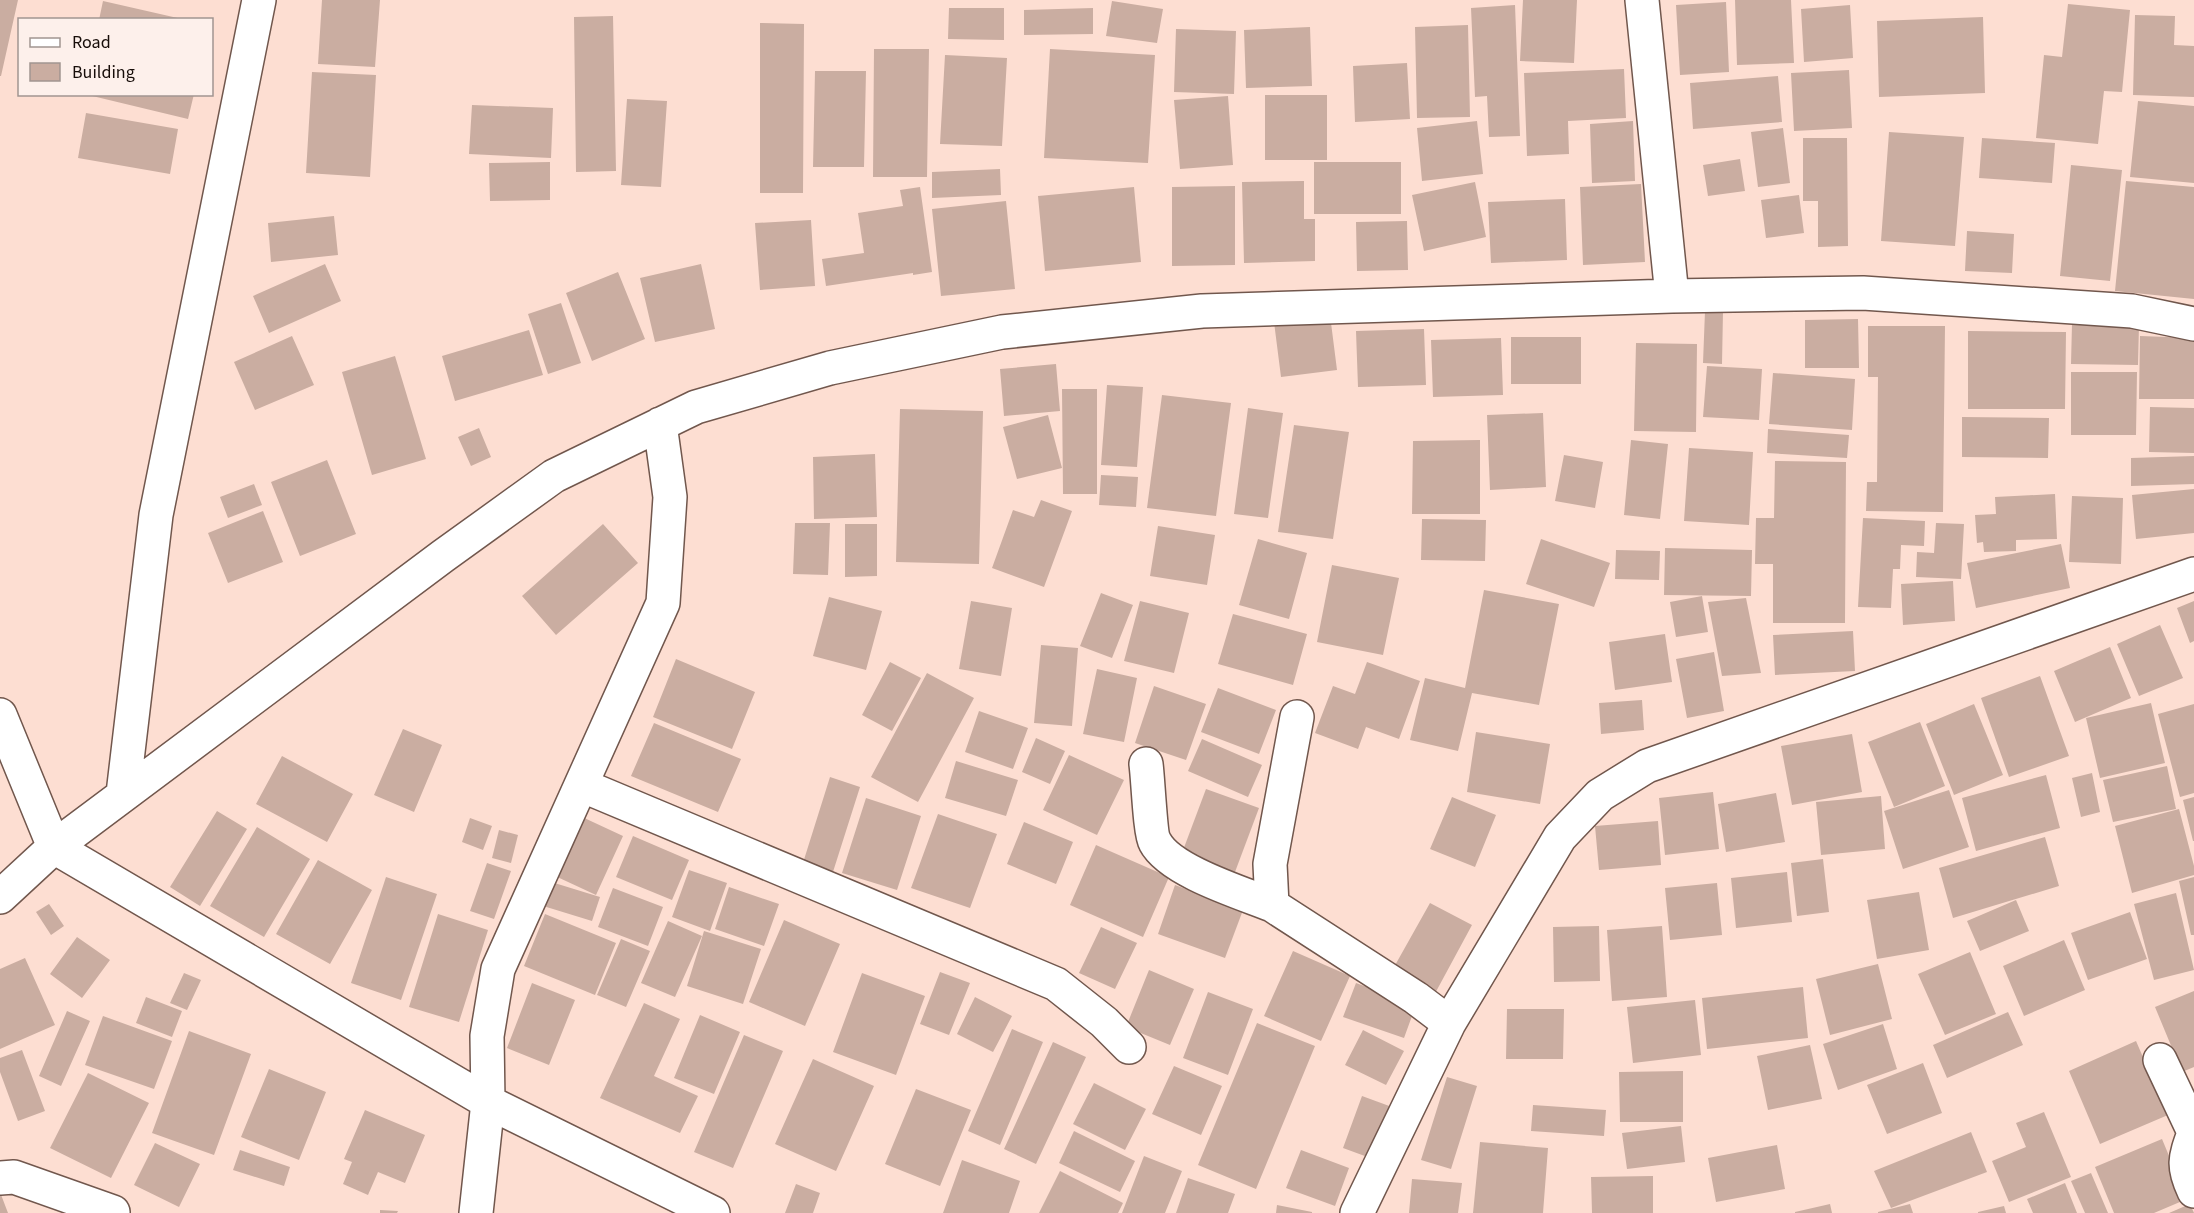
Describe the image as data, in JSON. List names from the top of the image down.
{
  "legend": ["Road", "Building"]
}
